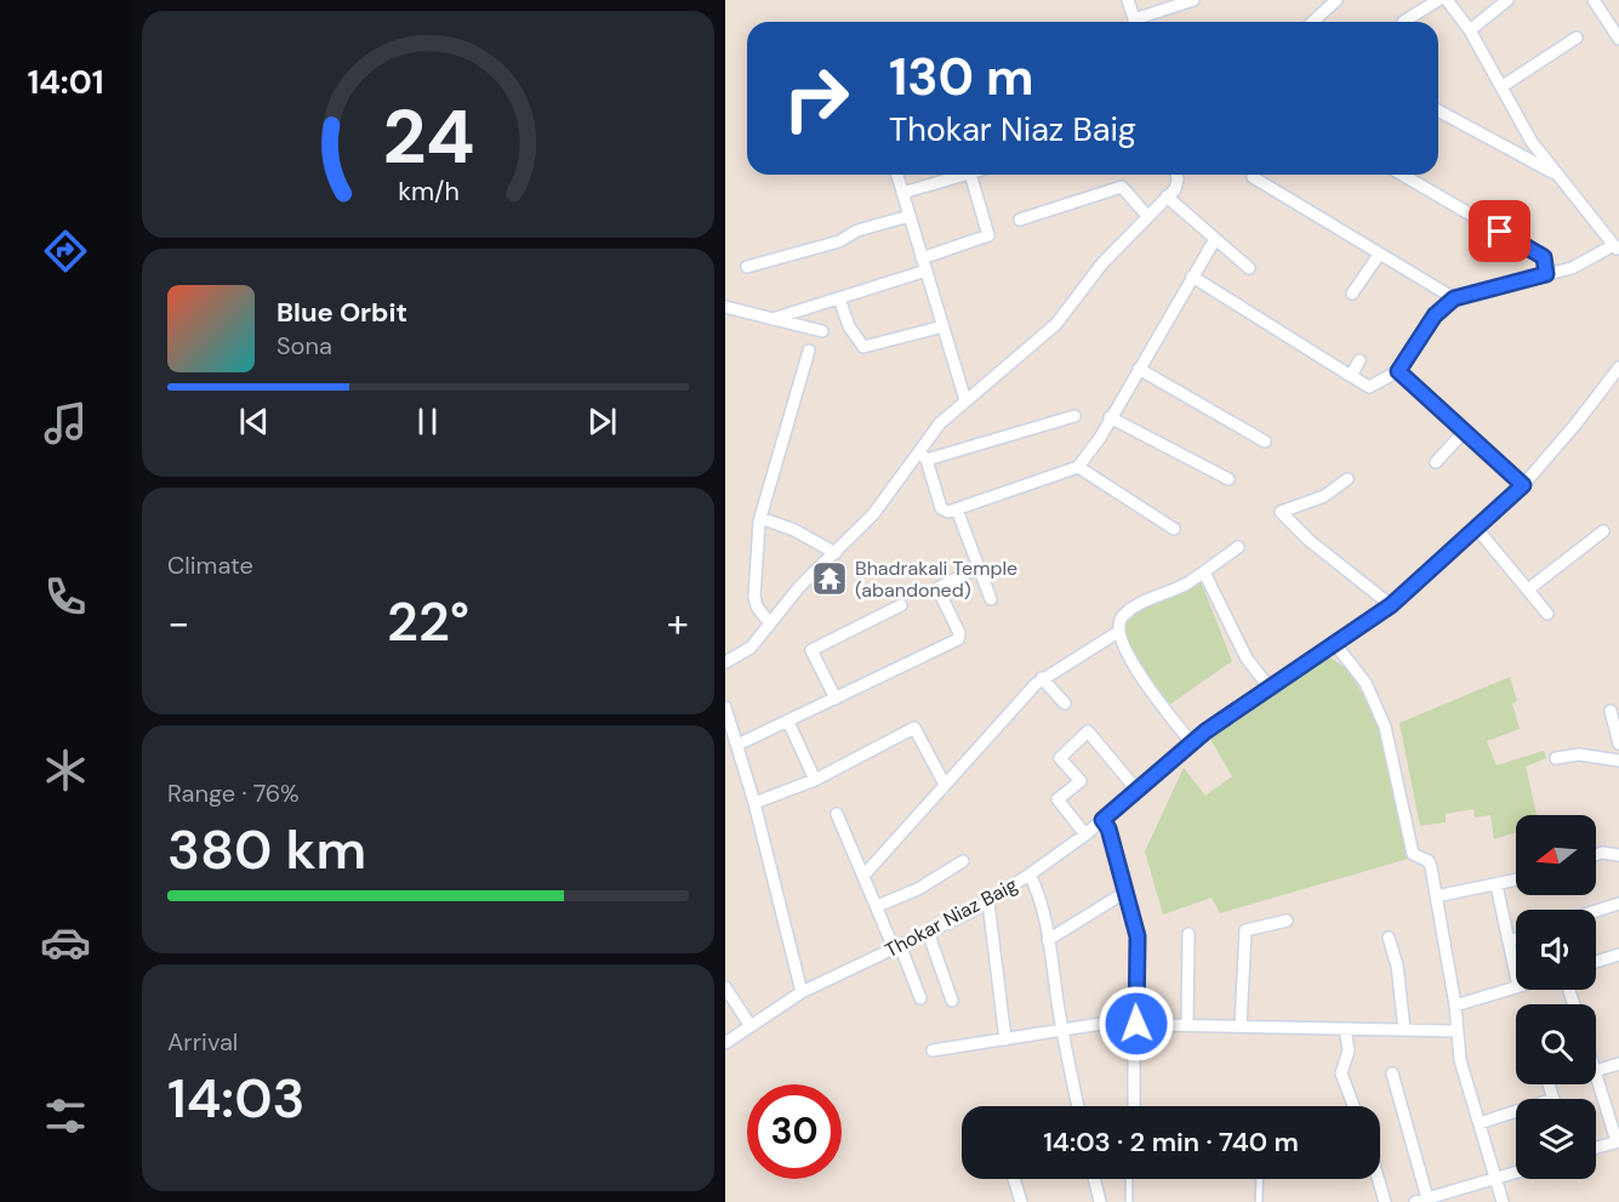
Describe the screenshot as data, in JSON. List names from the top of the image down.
{
  "streets": {
    "street": ["Thokar Niaz Baig"]
  },
  "places": {
    "temple": ["Bhadrakali Temple (abandoned)"]
  },
  "north": "left",
  "page": {
    "tabs": "14:01",
    "turn": ["130 m", "Thokar Niaz Baig"],
    "song": ["Blue Orbit", "Sona"],
    "tile": [
      "Climate",
      ["Range · 76%", "380 km"],
      ["Arrival", "14:03"]
    ],
    "heat": ["−", "22°", "+"],
    "limit": "30",
    "trip": "14:03 · 2 min · 740 m",
    "gauge": ["24", "km/h"]
  }
}
